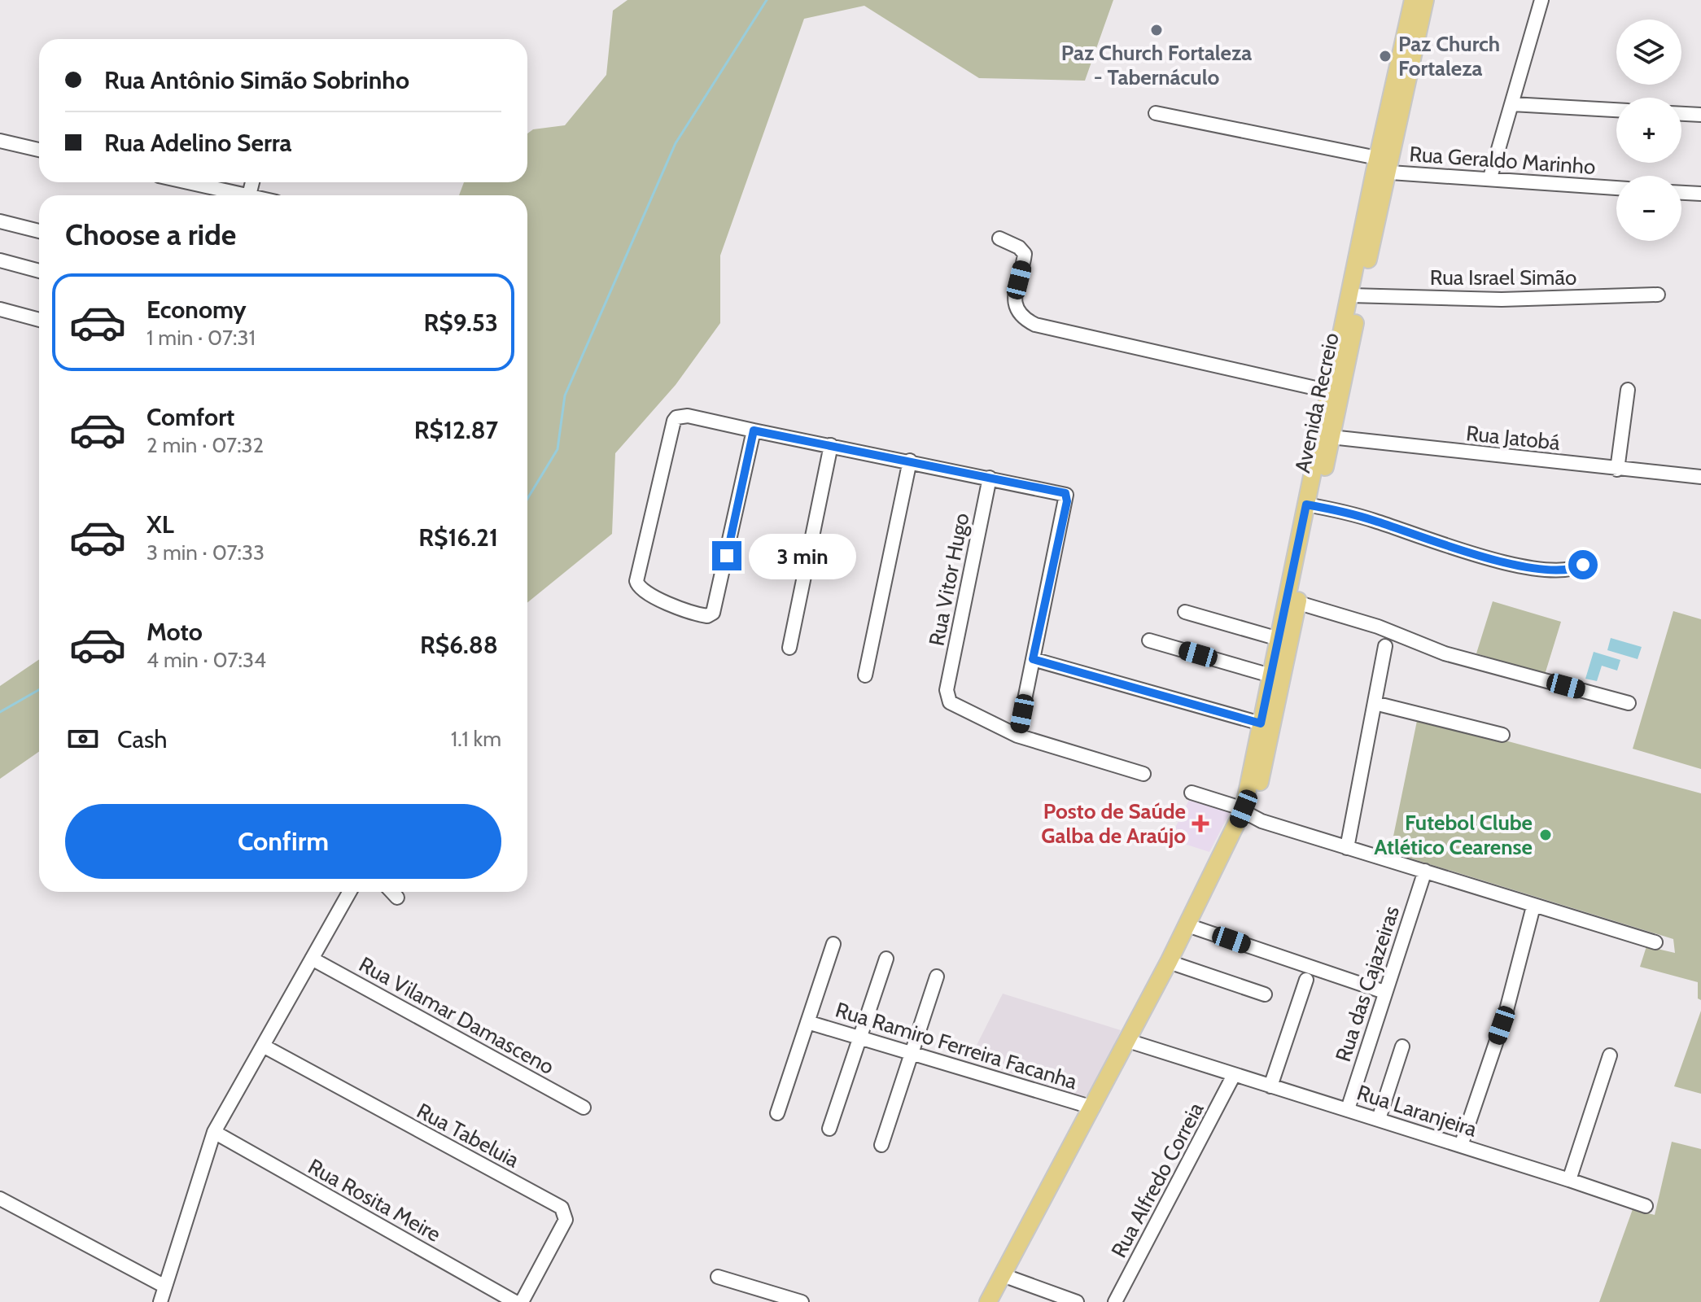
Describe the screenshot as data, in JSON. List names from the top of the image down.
{
  "streets": {
    "main road": ["Avenida Recreio"],
    "street": [
      "Rua Geraldo Marinho",
      "Rua Israel Simão",
      "Rua Jatobá",
      "Rua Vitor Hugo",
      "Rua das Cajazeiras",
      "Rua Vilamar Damasceno",
      "Rua Ramiro Ferreira Facanha",
      "Rua Laranjeira",
      "Rua Tabeluia",
      "Rua Alfredo Correia",
      "Rua Rosita Meire"
    ]
  },
  "crossings": [
    ["Rua Geraldo Marinho", "Avenida Recreio"],
    ["Rua Israel Simão", "Avenida Recreio"],
    ["Avenida Recreio", "Rua Jatobá"],
    ["Rua das Cajazeiras", "Rua Laranjeira"],
    ["Rua Laranjeira", "Rua Alfredo Correia"]
  ],
  "places": {
    "other": ["Paz Church Fortaleza - Tabernáculo", "Paz Church Fortaleza", "Futebol Clube Atlético Cearense"],
    "health": ["Posto de Saúde Galba de Araújo"]
  },
  "page": {
    "map_buttons": ["+", "−"],
    "banner": ["Rua Antônio Simão Sobrinho", "Rua Adelino Serra"],
    "heading": "Choose a ride",
    "list": [
      {
        "name": "Economy",
        "note": "1 min · 07:31",
        "value": "R$9.53"
      },
      {
        "name": "Comfort",
        "note": "2 min · 07:32",
        "value": "R$12.87"
      },
      {
        "name": "XL",
        "note": "3 min · 07:33",
        "value": "R$16.21"
      },
      {
        "name": "Moto",
        "note": "4 min · 07:34",
        "value": "R$6.88"
      }
    ],
    "bubble": "3 min",
    "pay": ["Cash", "1.1 km"],
    "buttons": "Confirm"
  }
}
